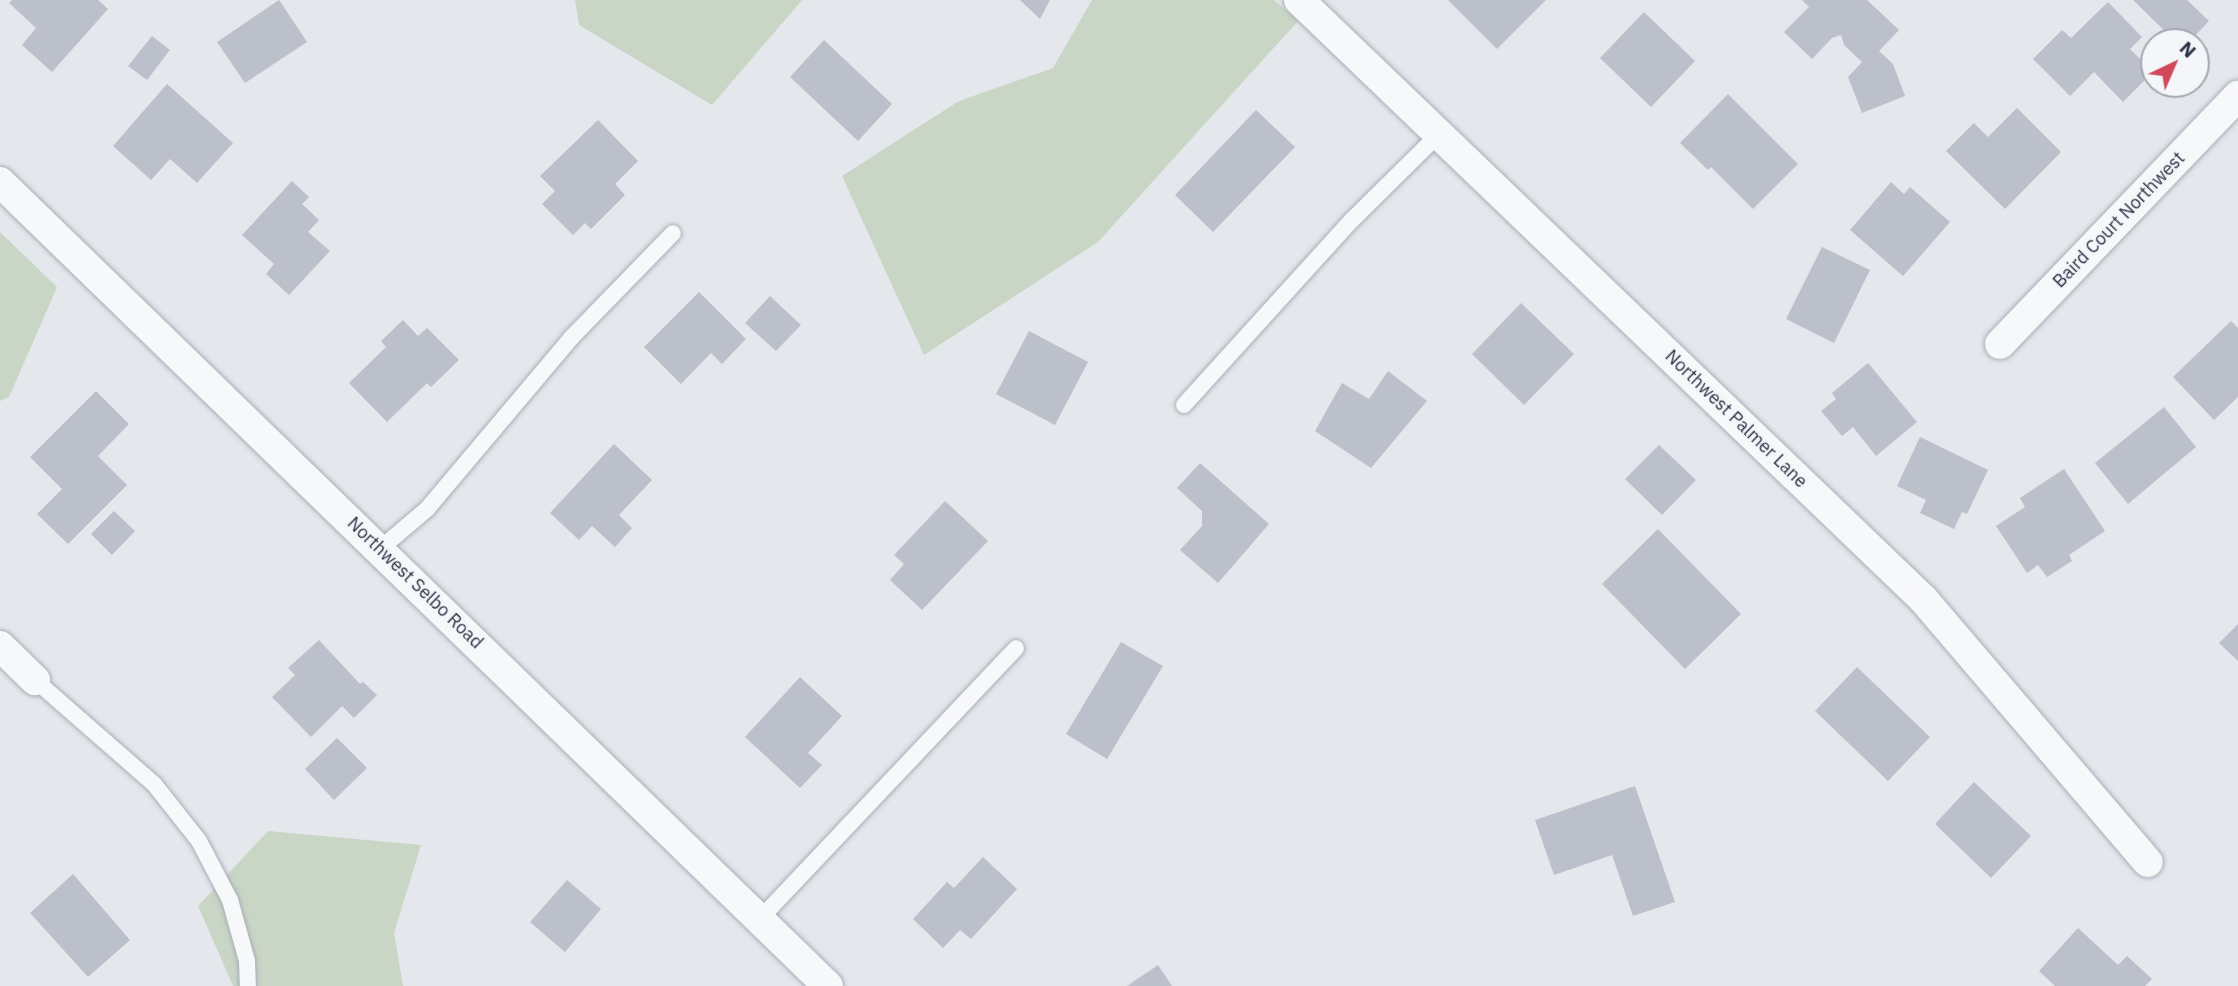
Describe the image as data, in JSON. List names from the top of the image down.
{
  "streets": {
    "street": ["Baird Court Northwest", "Northwest Palmer Lane", "Northwest Selbo Road"]
  },
  "north": "top right"
}
